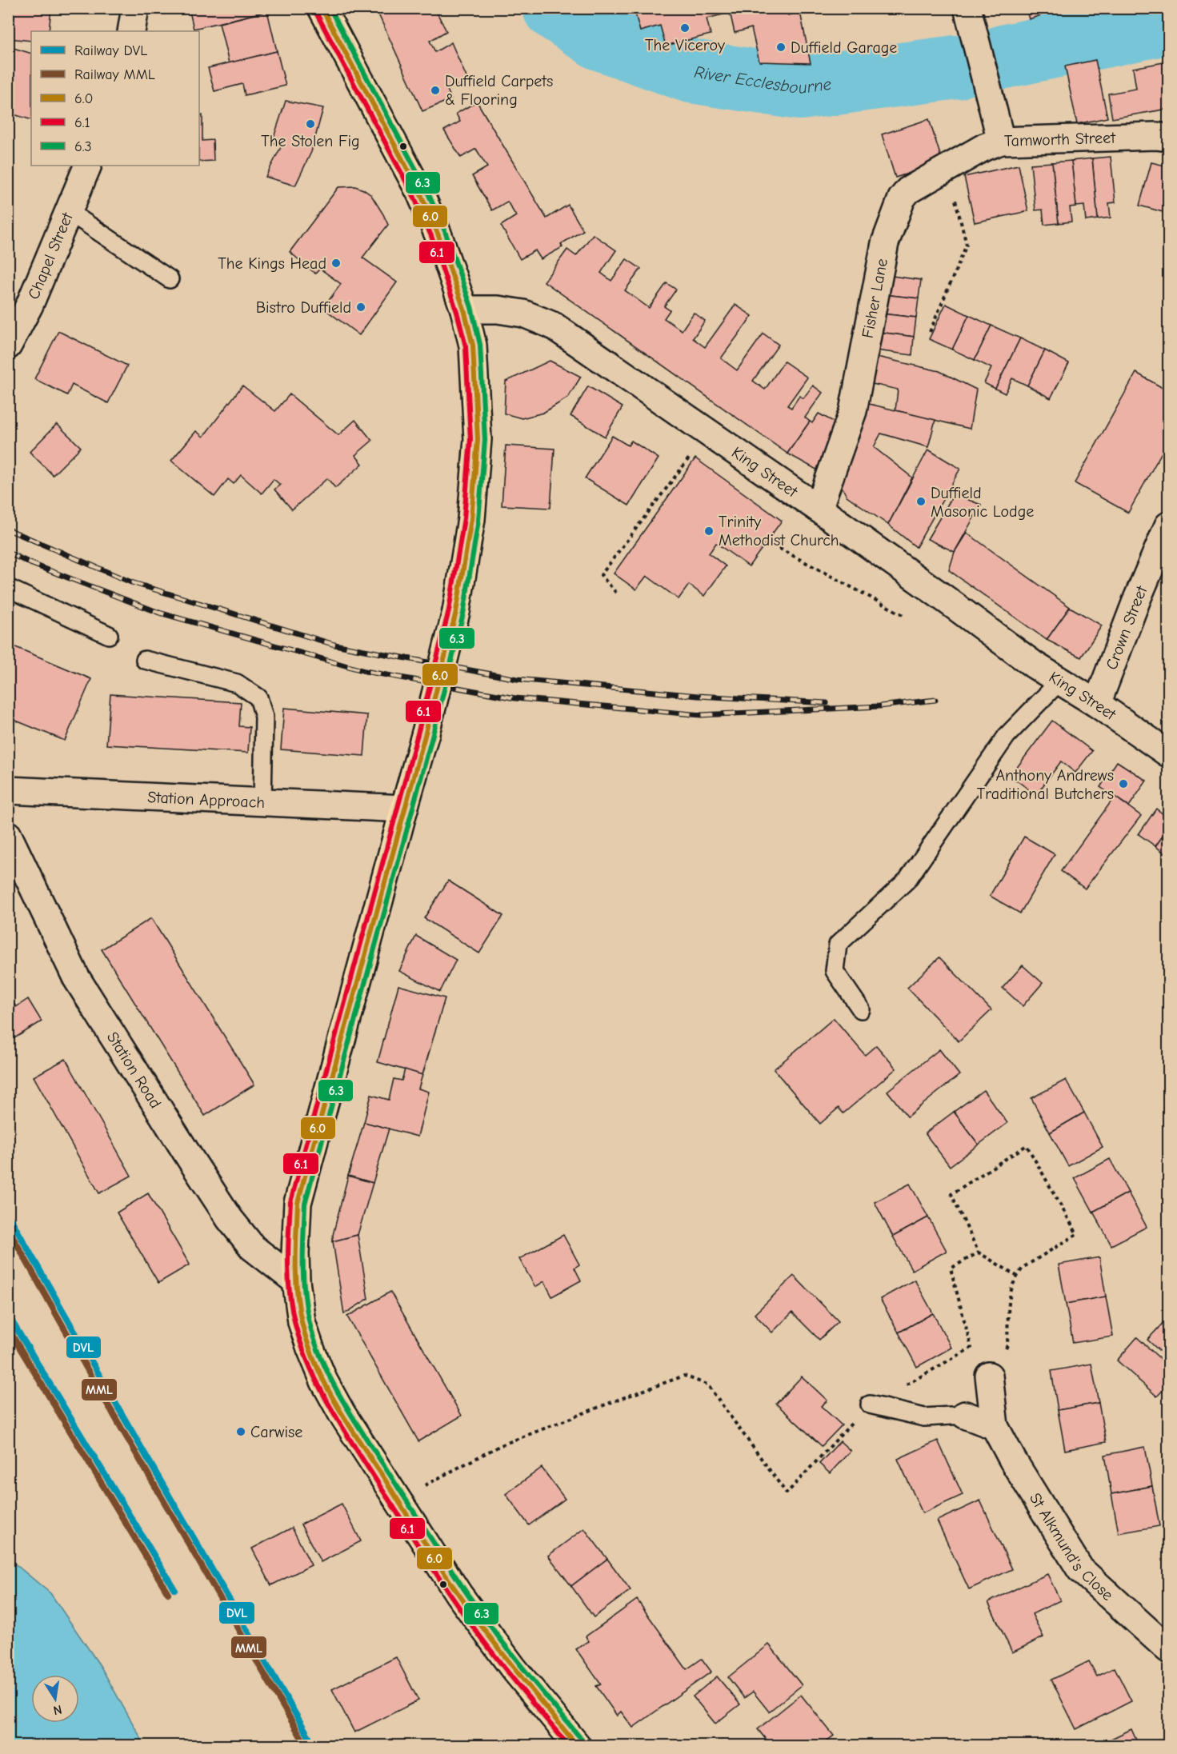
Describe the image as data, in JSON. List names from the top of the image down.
{
  "streets": {
    "street": [
      "Tamworth Street",
      "Chapel Street",
      "Fisher Lane",
      "King Street",
      "Crown Street",
      "Station Approach",
      "Station Road",
      "St Alkmund's Close"
    ]
  },
  "crossings": [
    ["Tamworth Street", "Fisher Lane"],
    ["Fisher Lane", "King Street"],
    ["King Street", "Crown Street"]
  ],
  "water": ["River Ecclesbourne"],
  "places": [
    "The Viceroy",
    "Duffield Garage",
    "Duffield Carpets & Flooring",
    "The Stolen Fig",
    "The Kings Head",
    "Bistro Duffield",
    "Duffield Masonic Lodge",
    "Trinity Methodist Church",
    "Anthony Andrews Traditional Butchers",
    "Carwise"
  ],
  "lines": [
    "transit line 6.0",
    "transit line 6.3",
    "transit line 6.1",
    "rail line DVL",
    "rail line MML"
  ],
  "legend": [
    "Railway DVL",
    "Railway MML",
    "6.0",
    "6.1",
    "6.3"
  ],
  "north": "bottom"
}
